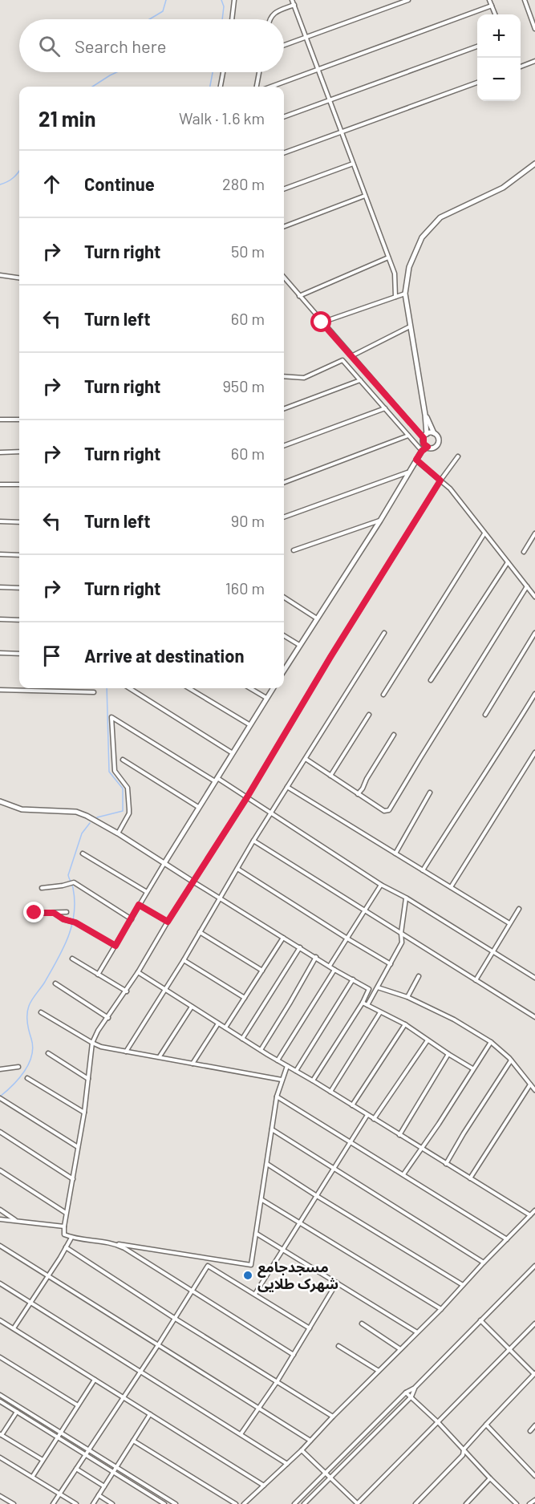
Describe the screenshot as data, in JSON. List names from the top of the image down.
{
  "places": ["مسجدجامع شهرک طلایی"],
  "page": {
    "map_buttons": ["+", "−"],
    "search": "Search here",
    "heading": ["21 min", "Walk · 1.6 km"],
    "list": [
      ["Continue", "280 m"],
      ["Turn right", "50 m"],
      ["Turn left", "60 m"],
      ["Turn right", "950 m"],
      ["Turn right", "60 m"],
      ["Turn left", "90 m"],
      ["Turn right", "160 m"],
      "Arrive at destination"
    ]
  }
}
